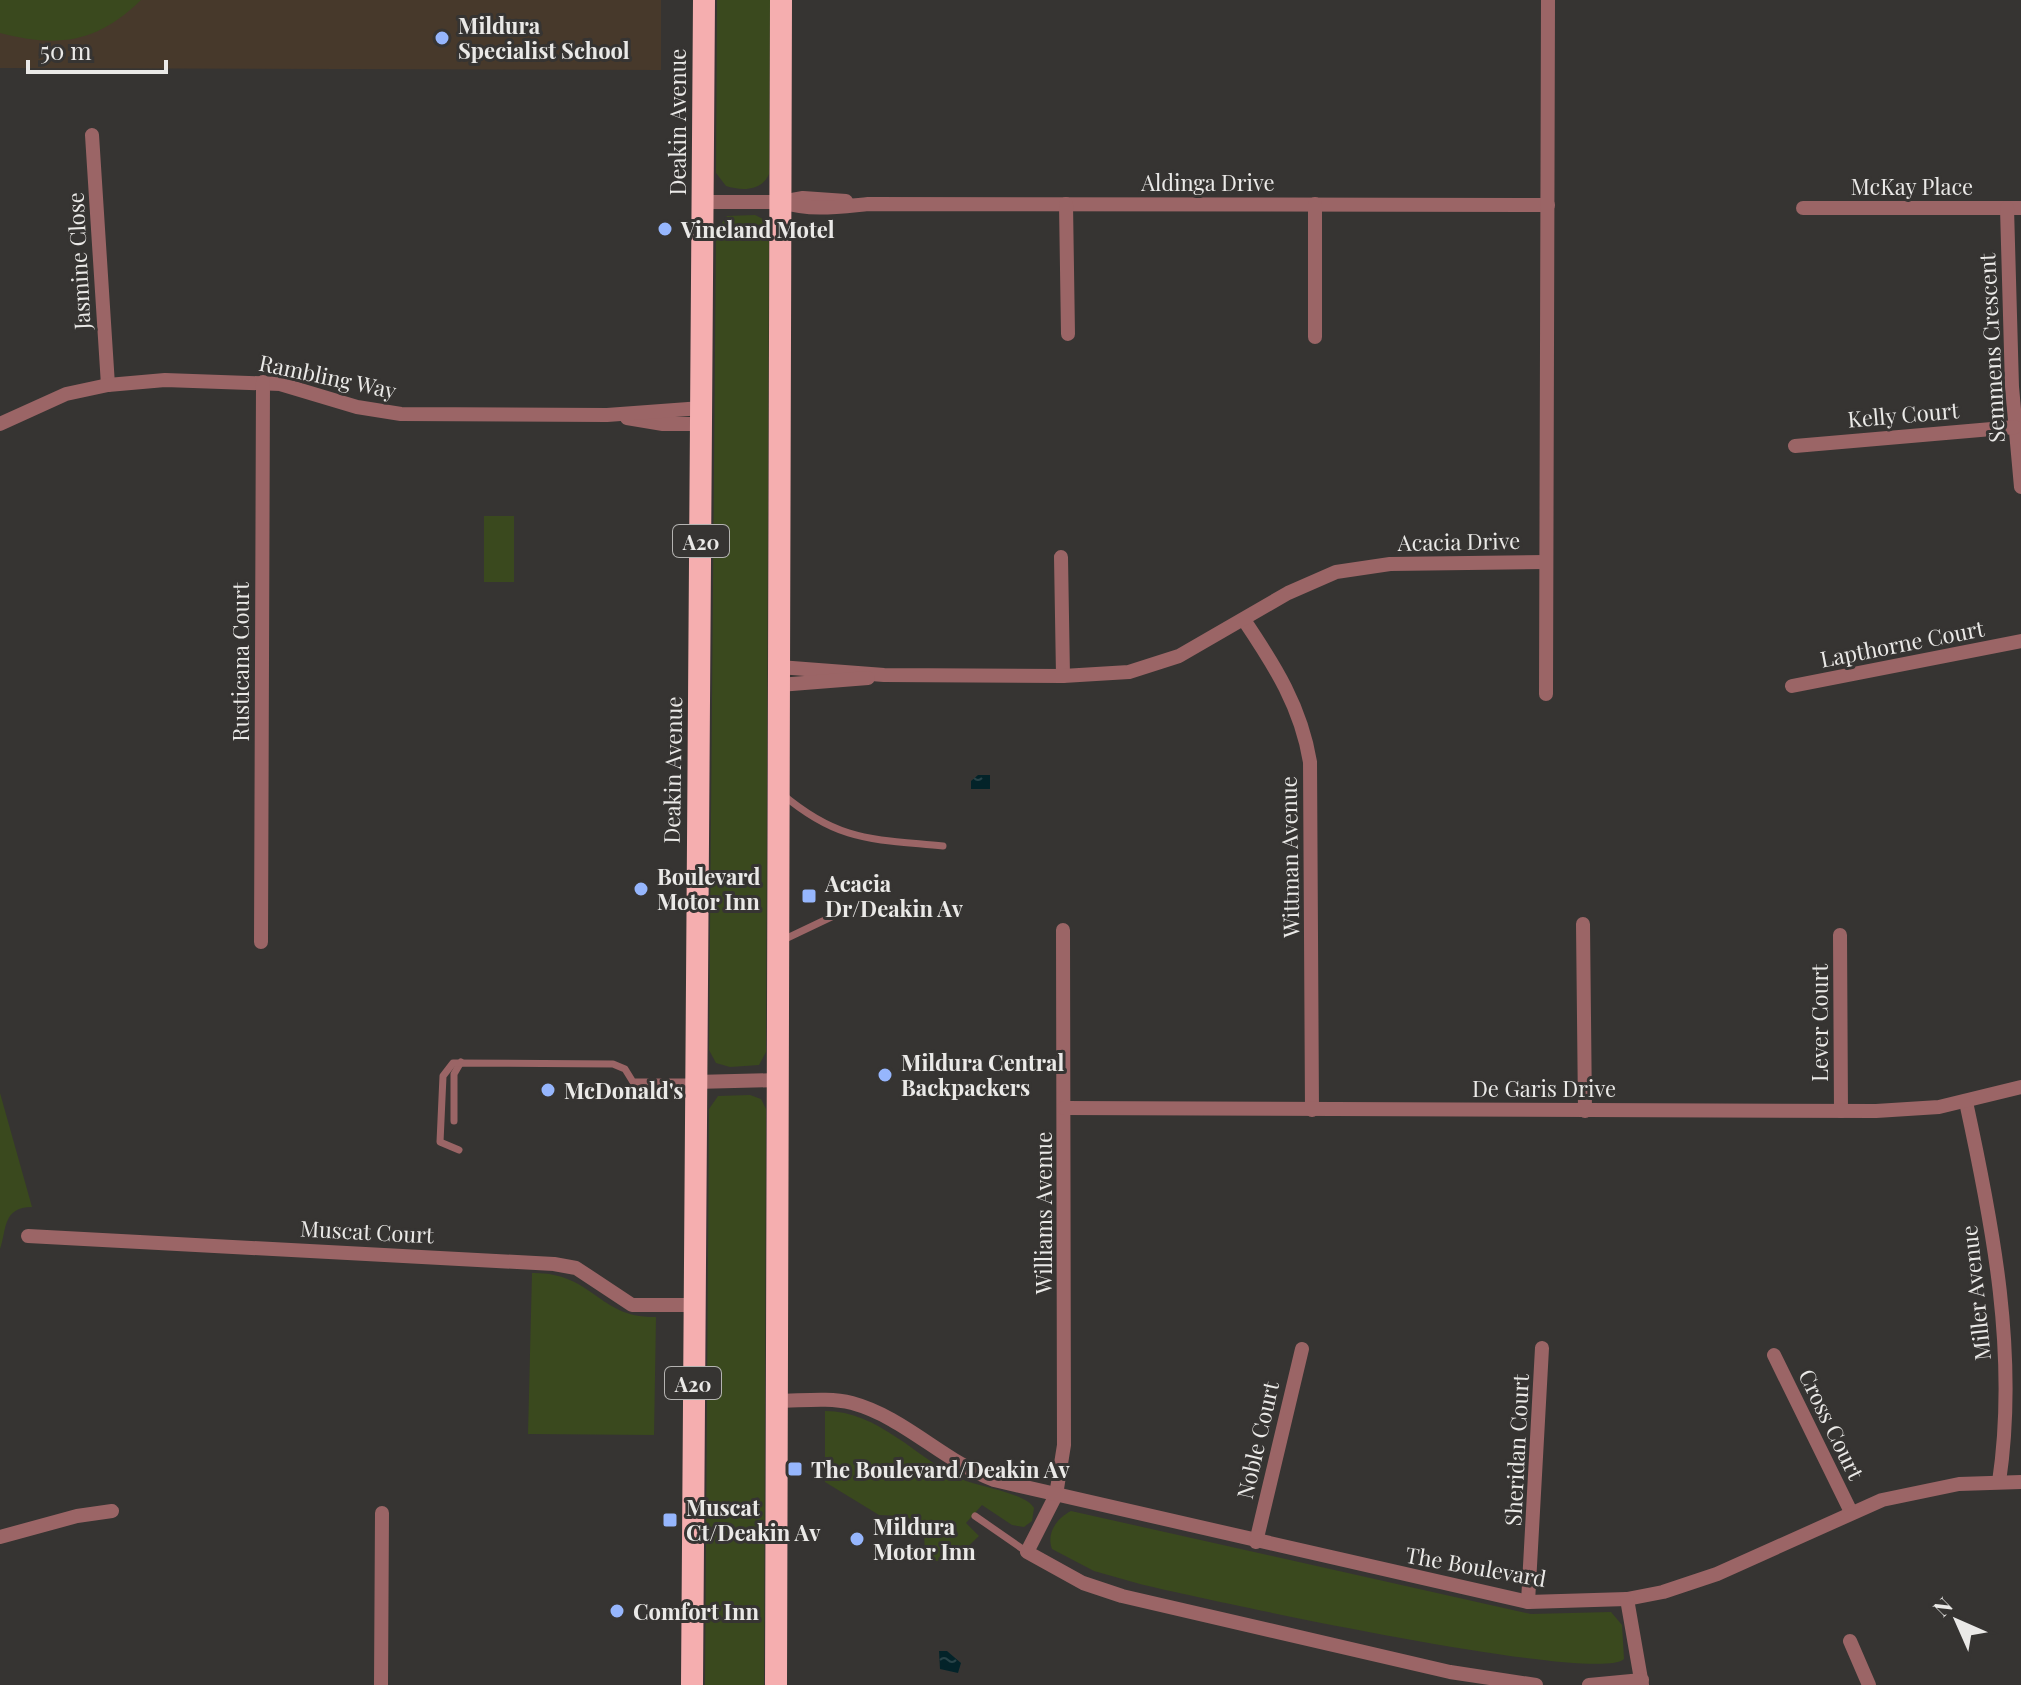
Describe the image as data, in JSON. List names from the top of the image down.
{
  "streets": {
    "highway": ["Deakin Avenue", "A20"],
    "street": [
      "Aldinga Drive",
      "McKay Place",
      "Jasmine Close",
      "Semmens Crescent",
      "Rambling Way",
      "Kelly Court",
      "Acacia Drive",
      "Lapthorne Court",
      "Rusticana Court",
      "Wittman Avenue",
      "Lever Court",
      "De Garis Drive",
      "Williams Avenue",
      "Muscat Court",
      "Miller Avenue",
      "Cross Court",
      "Noble Court",
      "Sheridan Court",
      "The Boulevard"
    ]
  },
  "crossings": [
    ["Deakin Avenue", "Aldinga Drive"],
    ["Deakin Avenue", "Rambling Way"],
    ["Deakin Avenue", "Muscat Court"],
    ["Aldinga Drive", "Acacia Drive"],
    ["McKay Place", "Semmens Crescent"],
    ["Jasmine Close", "Rambling Way"],
    ["Semmens Crescent", "Kelly Court"],
    ["Rambling Way", "Rusticana Court"],
    ["Acacia Drive", "Wittman Avenue"],
    ["Wittman Avenue", "De Garis Drive"],
    ["Lever Court", "De Garis Drive"],
    ["De Garis Drive", "Williams Avenue"],
    ["De Garis Drive", "Miller Avenue"],
    ["Williams Avenue", "The Boulevard"],
    ["Miller Avenue", "The Boulevard"],
    ["Cross Court", "The Boulevard"],
    ["Noble Court", "The Boulevard"],
    ["Sheridan Court", "The Boulevard"]
  ],
  "places": {
    "other": [
      "Mildura Specialist School",
      "Vineland Motel",
      "Boulevard Motor Inn",
      "Mildura Central Backpackers",
      "McDonald's",
      "Mildura Motor Inn",
      "Comfort Inn"
    ],
    "transit": ["Acacia Dr/Deakin Av", "The Boulevard/Deakin Av", "Muscat Ct/Deakin Av"]
  },
  "scale_bar": "50 m",
  "north": "top left"
}
